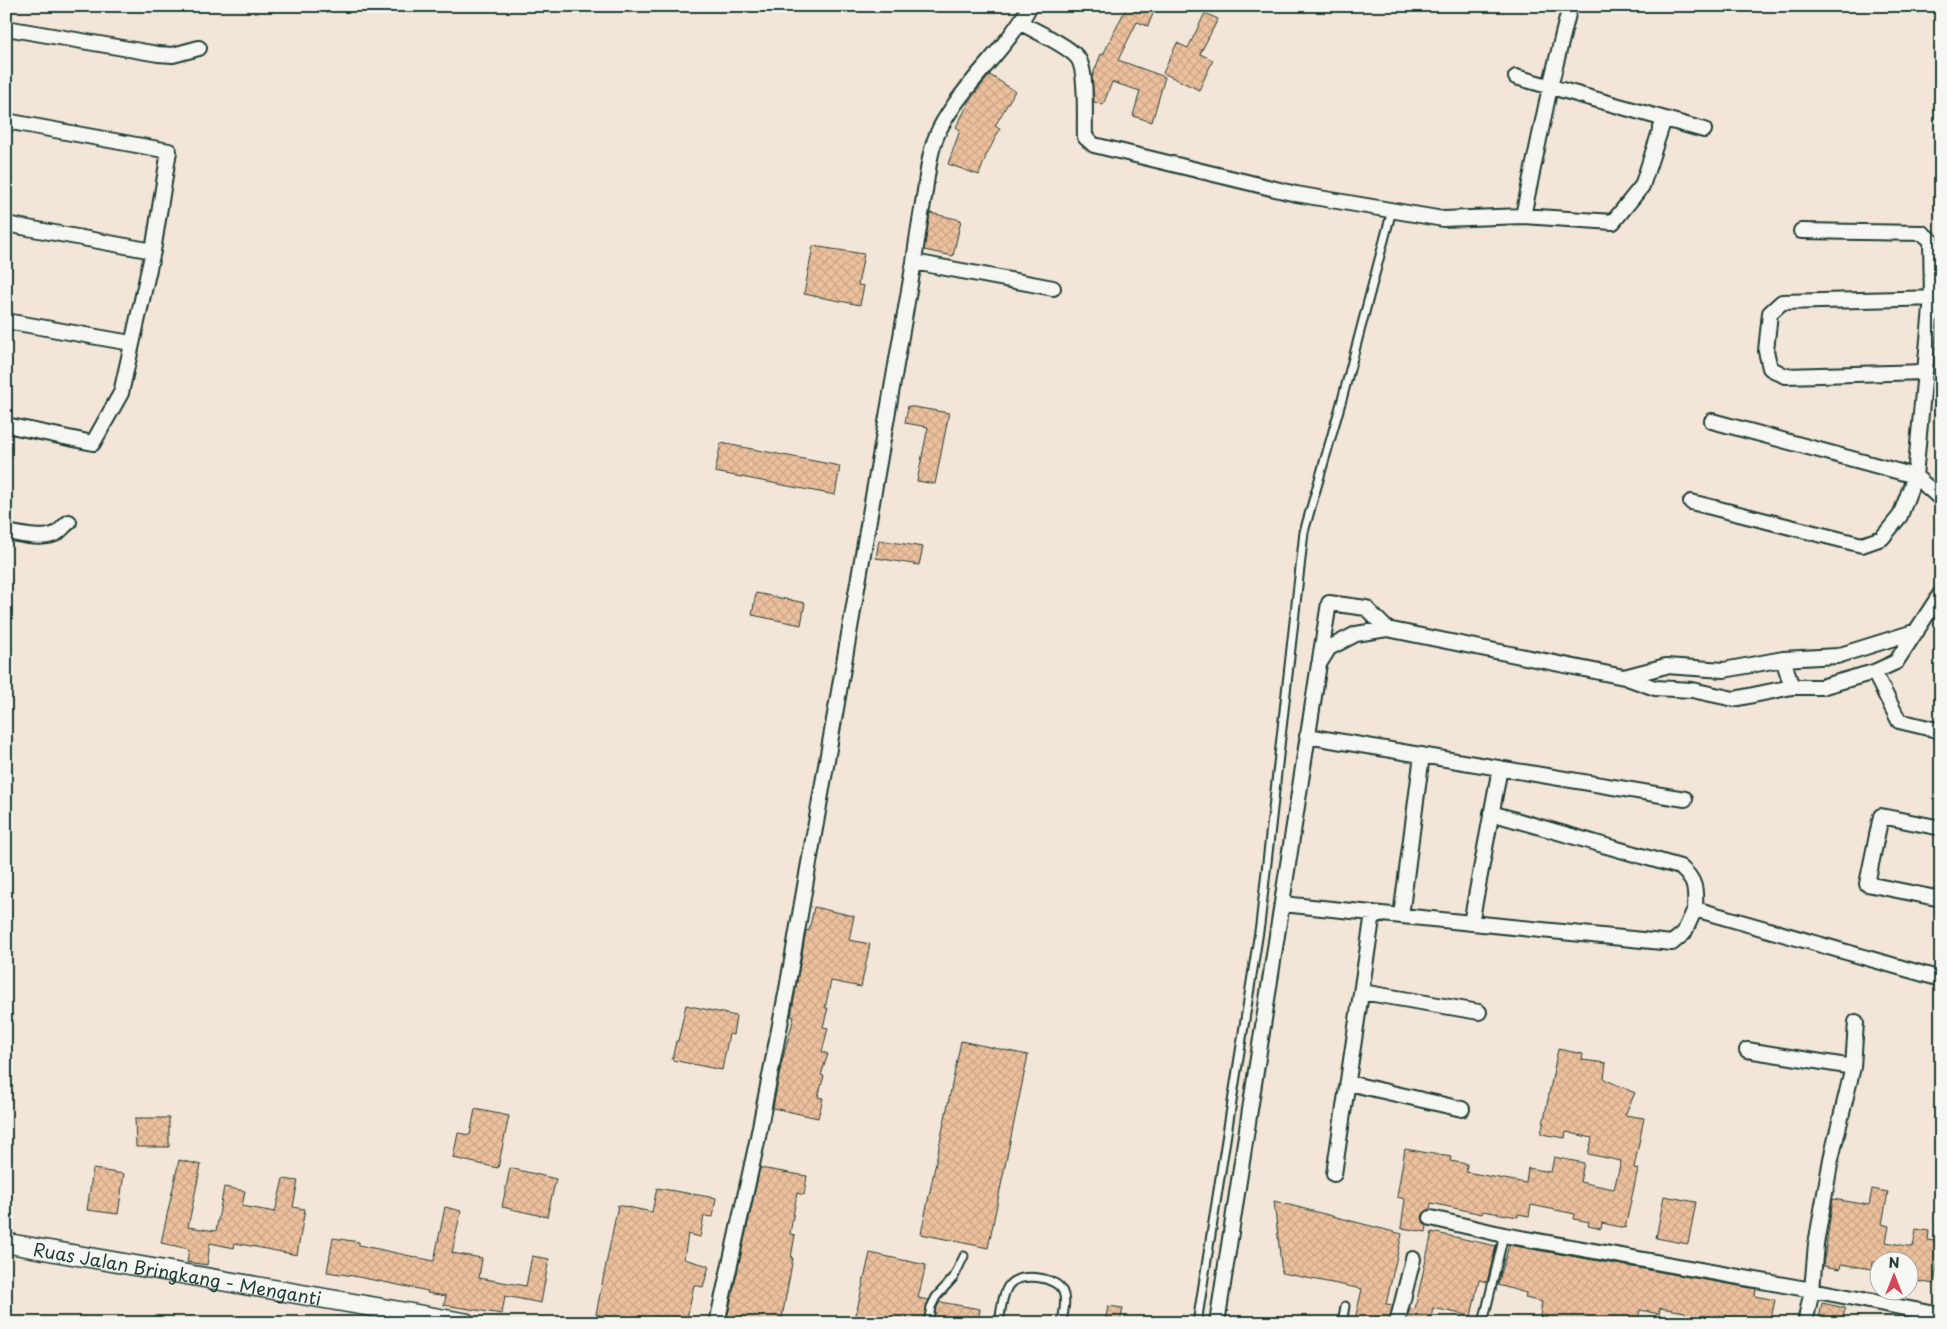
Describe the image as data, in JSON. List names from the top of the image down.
{
  "streets": {
    "main road": ["Ruas Jalan Bringkang - Menganti"]
  },
  "north": "top"
}
